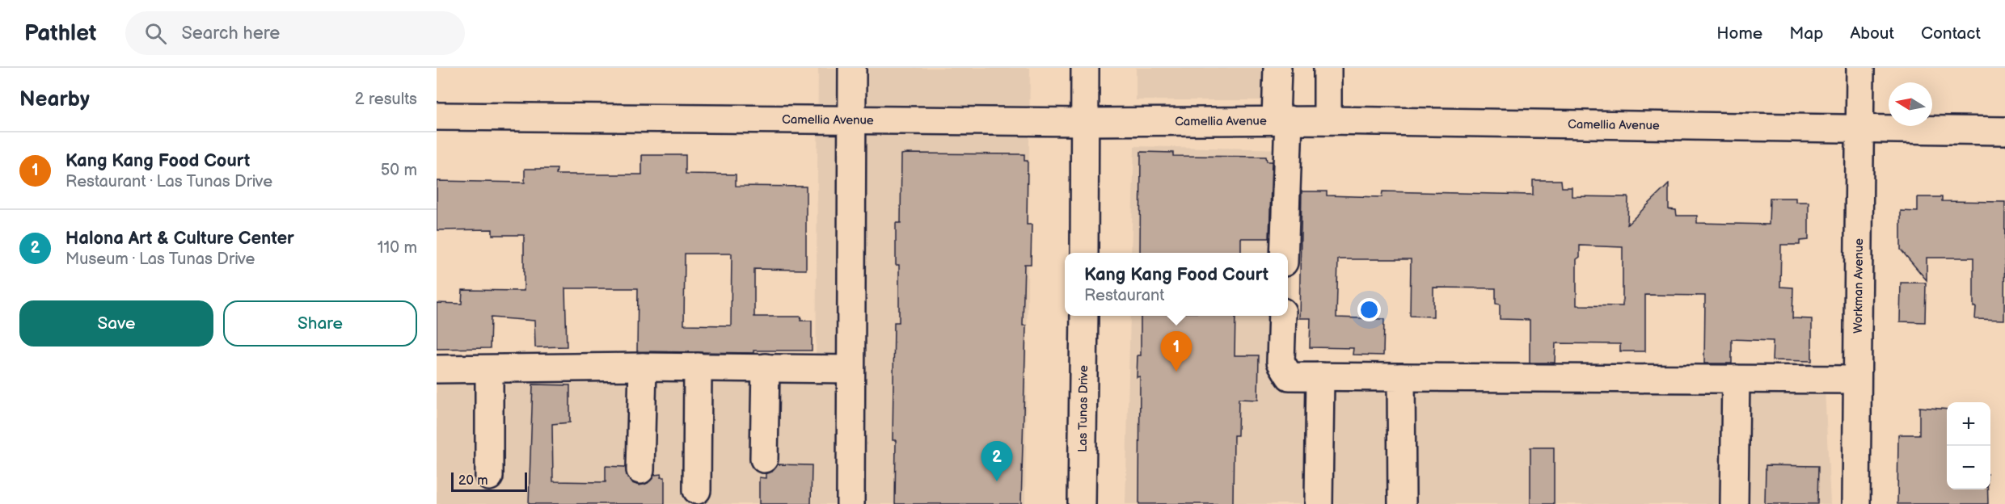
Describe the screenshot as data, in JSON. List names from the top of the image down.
{
  "streets": {
    "street": ["Camellia Avenue", "Workman Avenue", "Las Tunas Drive"]
  },
  "crossings": [
    ["Camellia Avenue", "Workman Avenue"]
  ],
  "scale_bar": "20 m",
  "north": "left",
  "page": {
    "header": "Pathlet",
    "search": "Search here",
    "nav": [
      "Home",
      "Map",
      "About",
      "Contact"
    ],
    "heading": ["Nearby", "2 results"],
    "list": [
      {
        "mark": "1",
        "name": "Kang Kang Food Court",
        "note": "Restaurant · Las Tunas Drive",
        "value": "50 m"
      },
      {
        "mark": "2",
        "name": "Halona Art & Culture Center",
        "note": "Museum · Las Tunas Drive",
        "value": "110 m"
      }
    ],
    "popup": ["Kang Kang Food Court", "Restaurant"],
    "buttons": ["Save", "Share"],
    "pins": ["1", "2"],
    "map_buttons": ["+", "−"],
    "scale": "20 m"
  }
}
